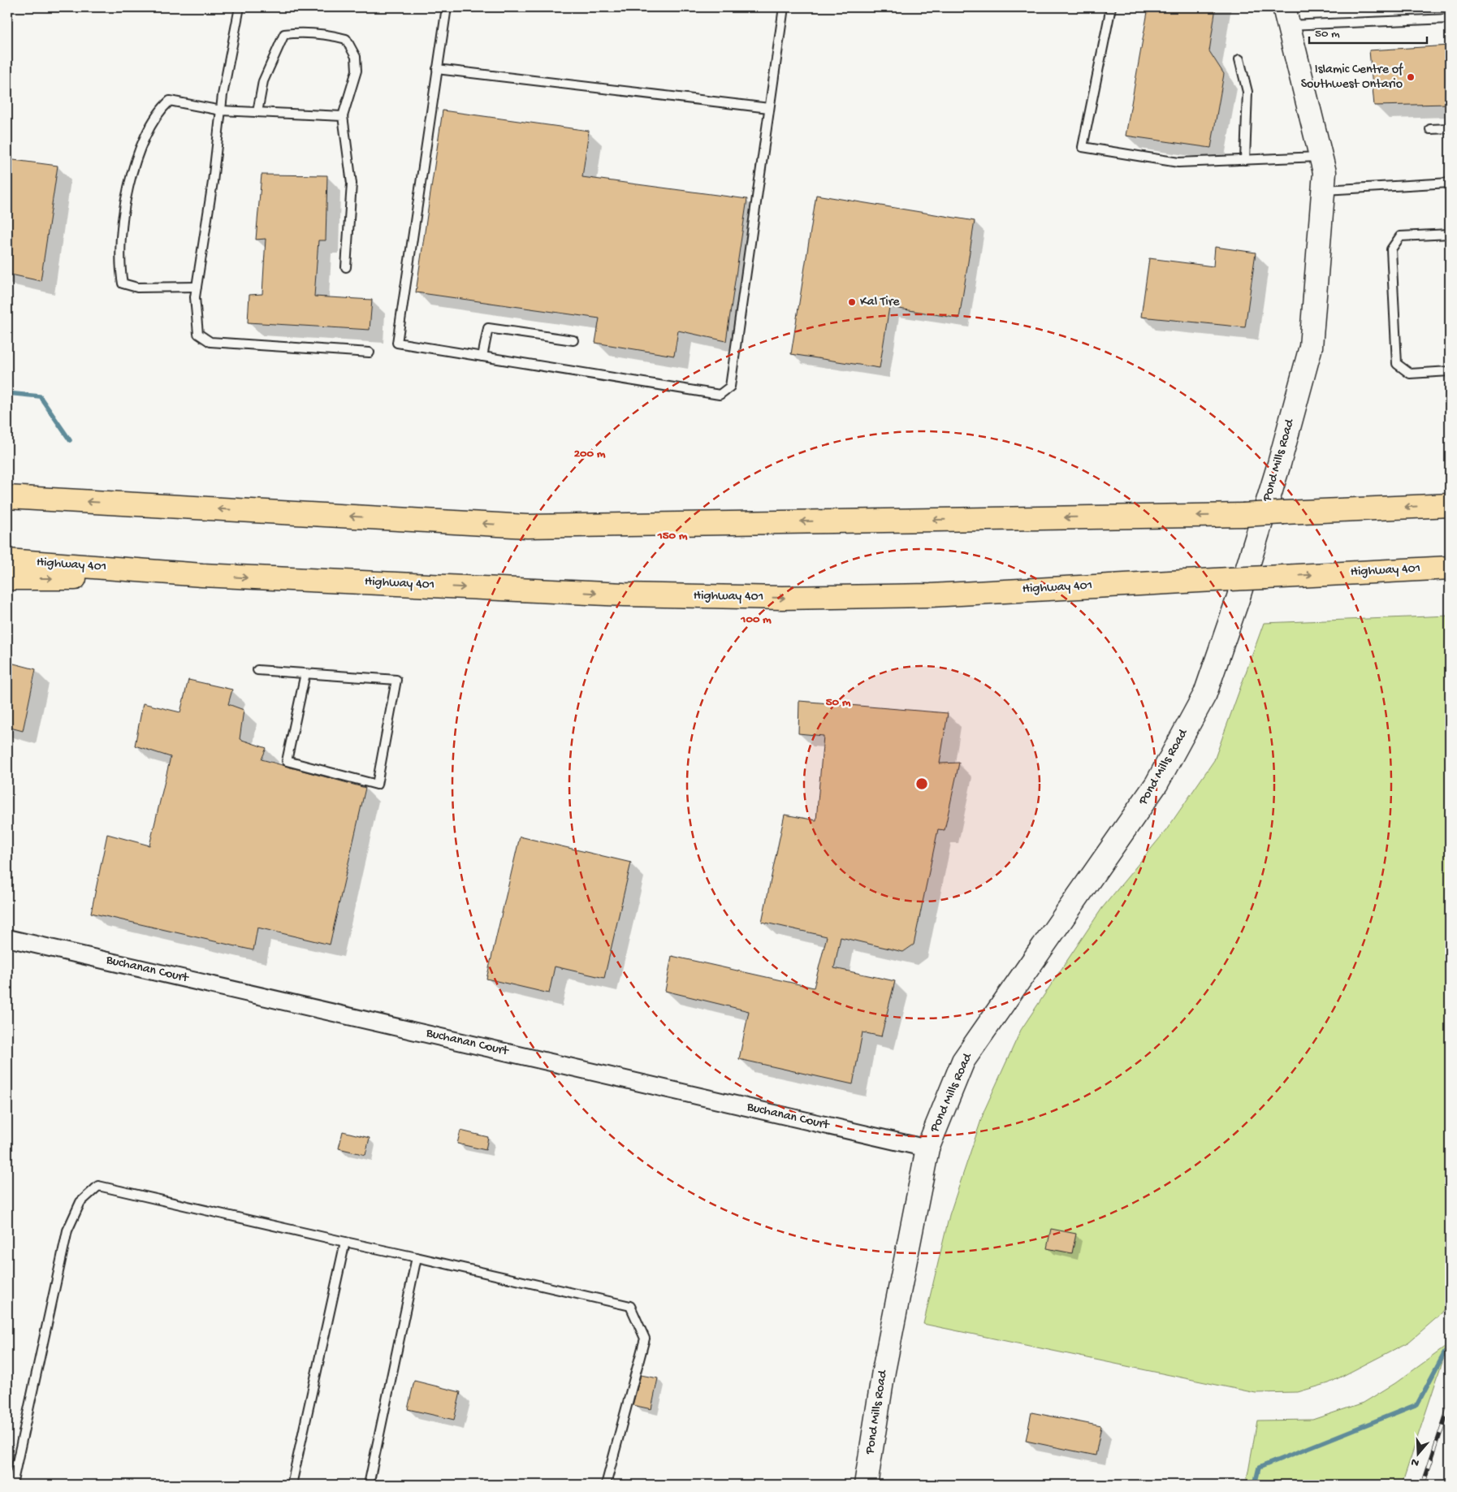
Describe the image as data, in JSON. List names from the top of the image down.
{
  "streets": {
    "highway": ["Highway 401"],
    "main road": ["Pond Mills Road"],
    "street": ["Buchanan Court"]
  },
  "crossings": [
    ["Pond Mills Road", "Buchanan Court"]
  ],
  "places": ["Islamic Centre of Southwest Ontario", "Kal Tire"],
  "scale_bar": "50 m",
  "north": "bottom",
  "rings": [
    "200 m",
    "150 m",
    "100 m",
    "50 m"
  ]
}
